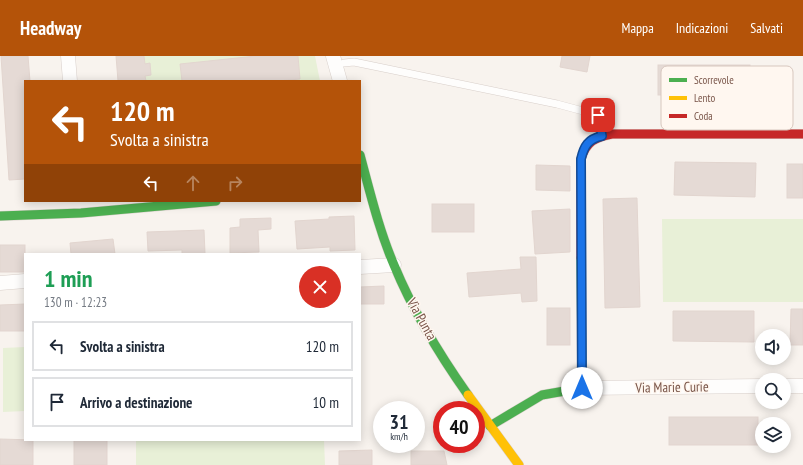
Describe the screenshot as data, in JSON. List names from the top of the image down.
{
  "streets": {
    "street": ["Via Punta", "Via Marie Curie"]
  },
  "crossings": [
    ["Via Punta", "Via Marie Curie"]
  ],
  "legend": ["Scorrevole", "Lento", "Coda"],
  "page": {
    "header": "Headway",
    "nav": ["Mappa", "Indicazioni", "Salvati"],
    "turn": ["120 m", "Svolta a sinistra"],
    "heading": ["1 min", "130 m · 12:23"],
    "list": [
      {
        "name": "Svolta a sinistra",
        "value": "120 m"
      },
      {
        "name": "Arrivo a destinazione",
        "value": "10 m"
      }
    ],
    "speed": "31 km/h",
    "limit": "40"
  }
}
